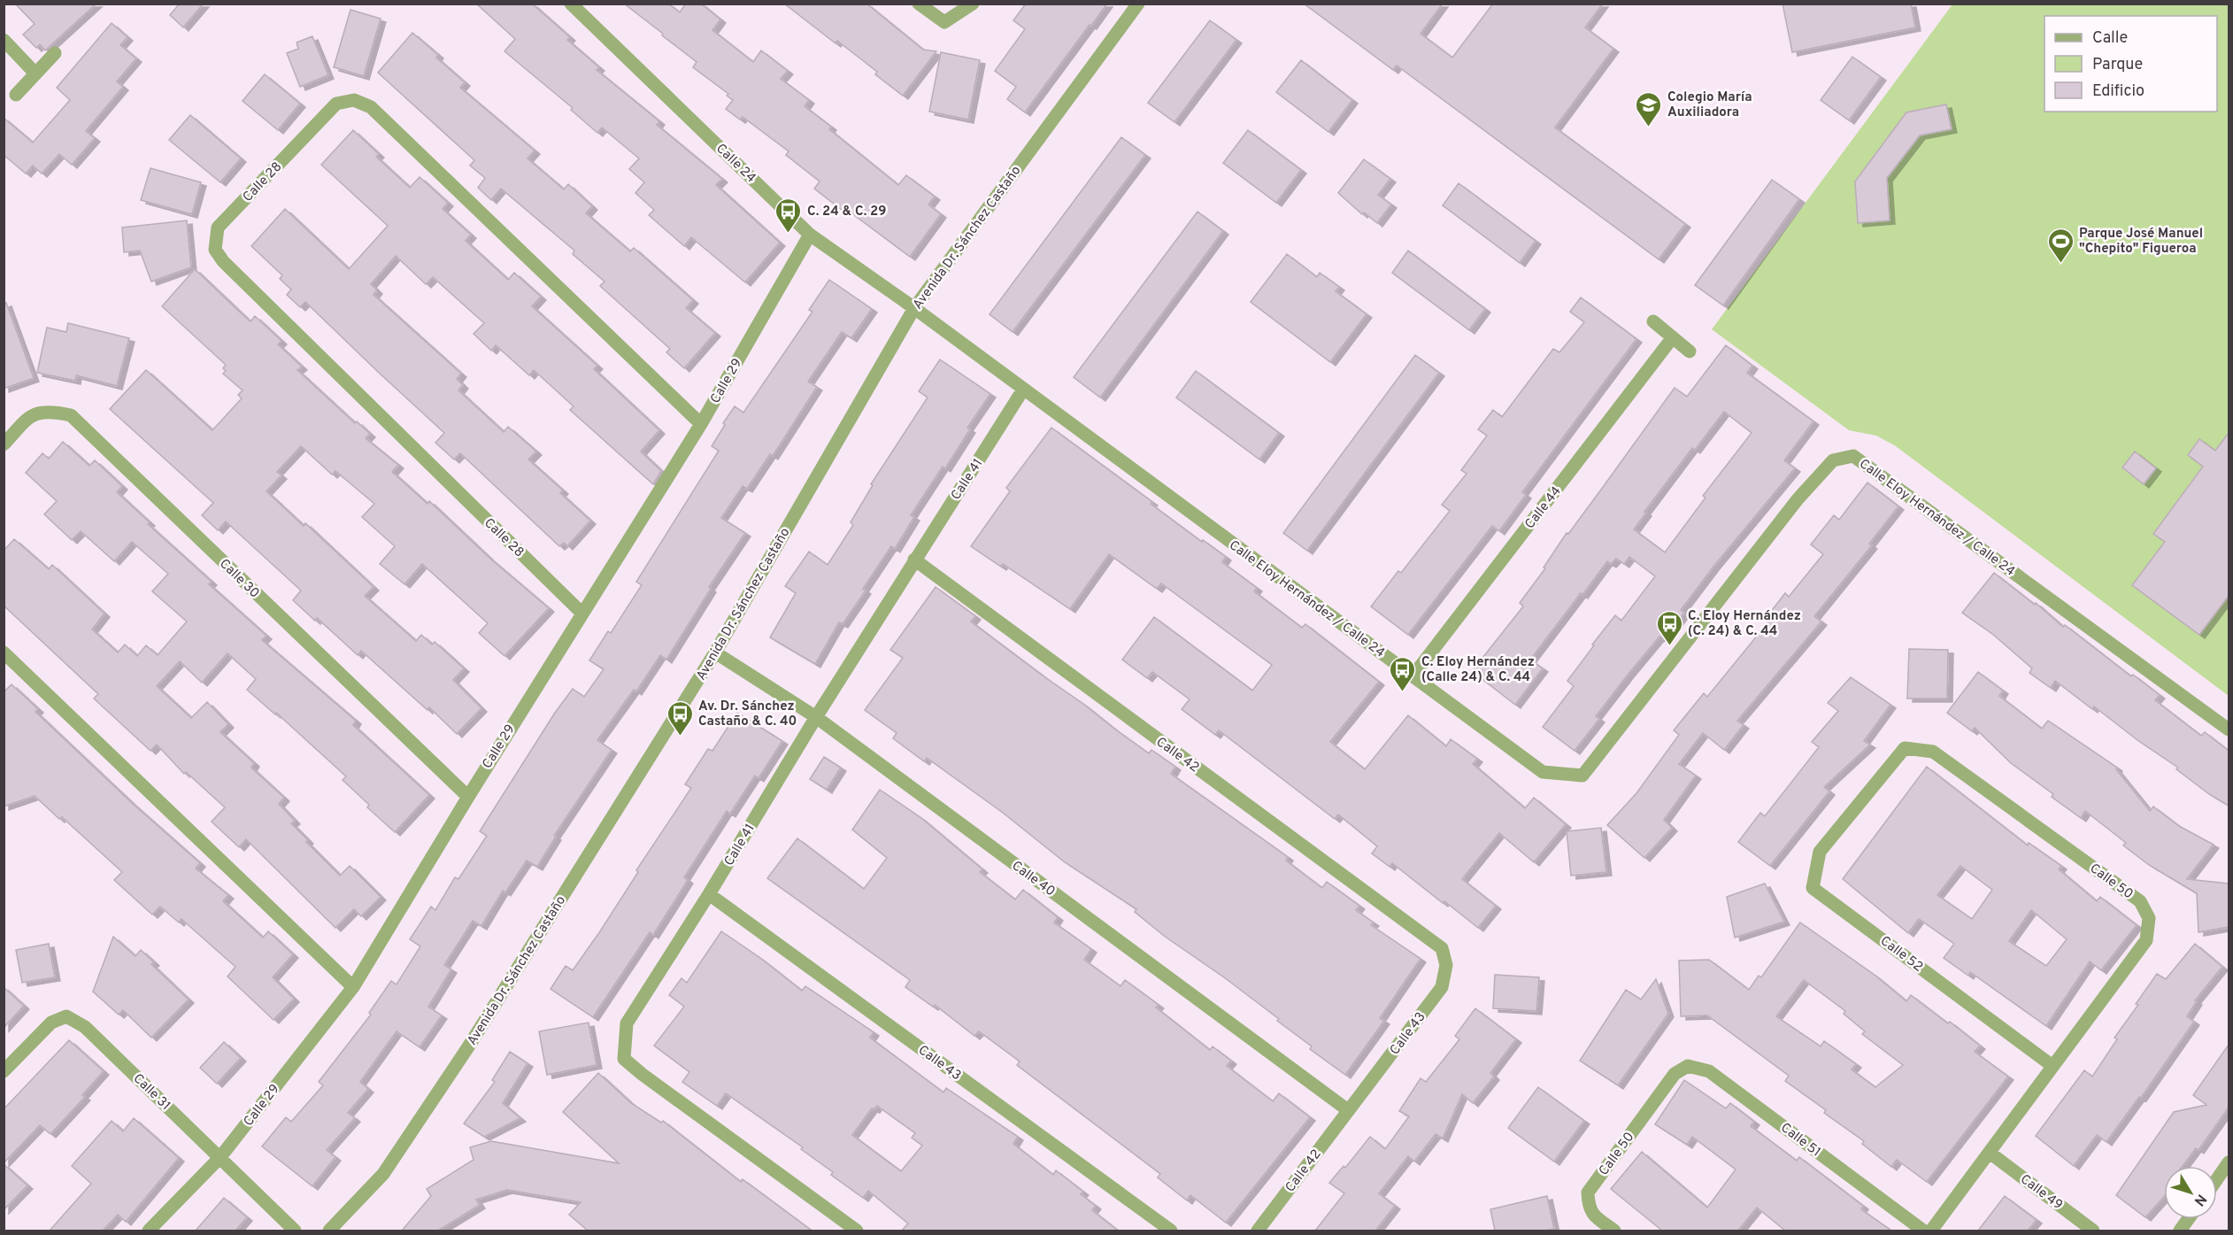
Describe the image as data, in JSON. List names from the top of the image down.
{
  "streets": {
    "street": [
      "Calle 24",
      "Calle 28",
      "Avenida Dr. Sánchez Castaño",
      "Calle 29",
      "Calle 41",
      "Calle 44",
      "Calle Eloy Hernández / Calle 24",
      "Calle 30",
      "Calle 42",
      "Calle 40",
      "Calle 50",
      "Calle 52",
      "Calle 43",
      "Calle 31",
      "Calle 51",
      "Calle 49"
    ]
  },
  "crossings": [
    ["Calle 24", "Avenida Dr. Sánchez Castaño"],
    ["Calle 24", "Calle 29"],
    ["Calle 24", "Calle Eloy Hernández / Calle 24"],
    ["Calle 28", "Calle 29"],
    ["Avenida Dr. Sánchez Castaño", "Calle Eloy Hernández / Calle 24"],
    ["Avenida Dr. Sánchez Castaño", "Calle 40"],
    ["Calle 29", "Calle 30"],
    ["Calle 29", "Calle 31"],
    ["Calle 41", "Calle Eloy Hernández / Calle 24"],
    ["Calle 41", "Calle 42"],
    ["Calle 41", "Calle 40"],
    ["Calle 41", "Calle 43"],
    ["Calle 44", "Calle Eloy Hernández / Calle 24"],
    ["Calle 42", "Calle 40"],
    ["Calle 42", "Calle 43"],
    ["Calle 40", "Calle 43"],
    ["Calle 50", "Calle 52"],
    ["Calle 50", "Calle 51"],
    ["Calle 50", "Calle 49"]
  ],
  "places": {
    "school or university": ["Colegio María Auxiliadora"],
    "bus stop": [
      "C. 24 & C. 29",
      "C. Eloy Hernández (C. 24) & C. 44",
      "C. Eloy Hernández (Calle 24) & C. 44",
      "Av. Dr. Sánchez Castaño & C. 40"
    ],
    "sports": ["Parque José Manuel \"Chepito\" Figueroa"]
  },
  "legend": ["Calle", "Parque", "Edificio"],
  "north": "bottom right"
}
